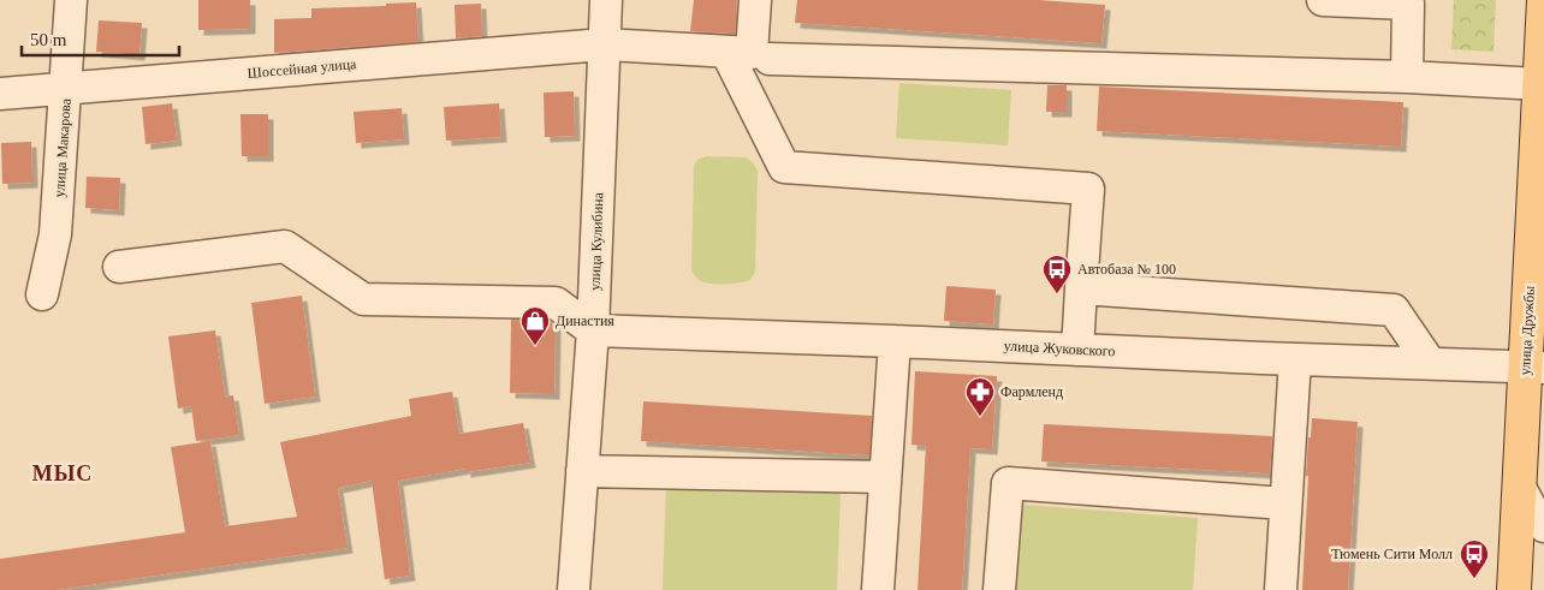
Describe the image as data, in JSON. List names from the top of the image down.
{
  "streets": {
    "main road": ["улица Дружбы"],
    "street": [
      "Шоссейная улица",
      "улица Макарова",
      "улица Кулибина",
      "улица Жуковского"
    ]
  },
  "crossings": [
    ["Шоссейная улица", "улица Макарова"],
    ["Шоссейная улица", "улица Кулибина"],
    ["улица Кулибина", "улица Жуковского"],
    ["улица Дружбы", "улица Жуковского"]
  ],
  "districts": ["МЫС"],
  "places": {
    "bus stop": ["Автобаза № 100", "Тюмень Сити Молл"],
    "shop": ["Династия"],
    "pharmacy": ["Фармленд"]
  },
  "scale_bar": "50 m"
}
